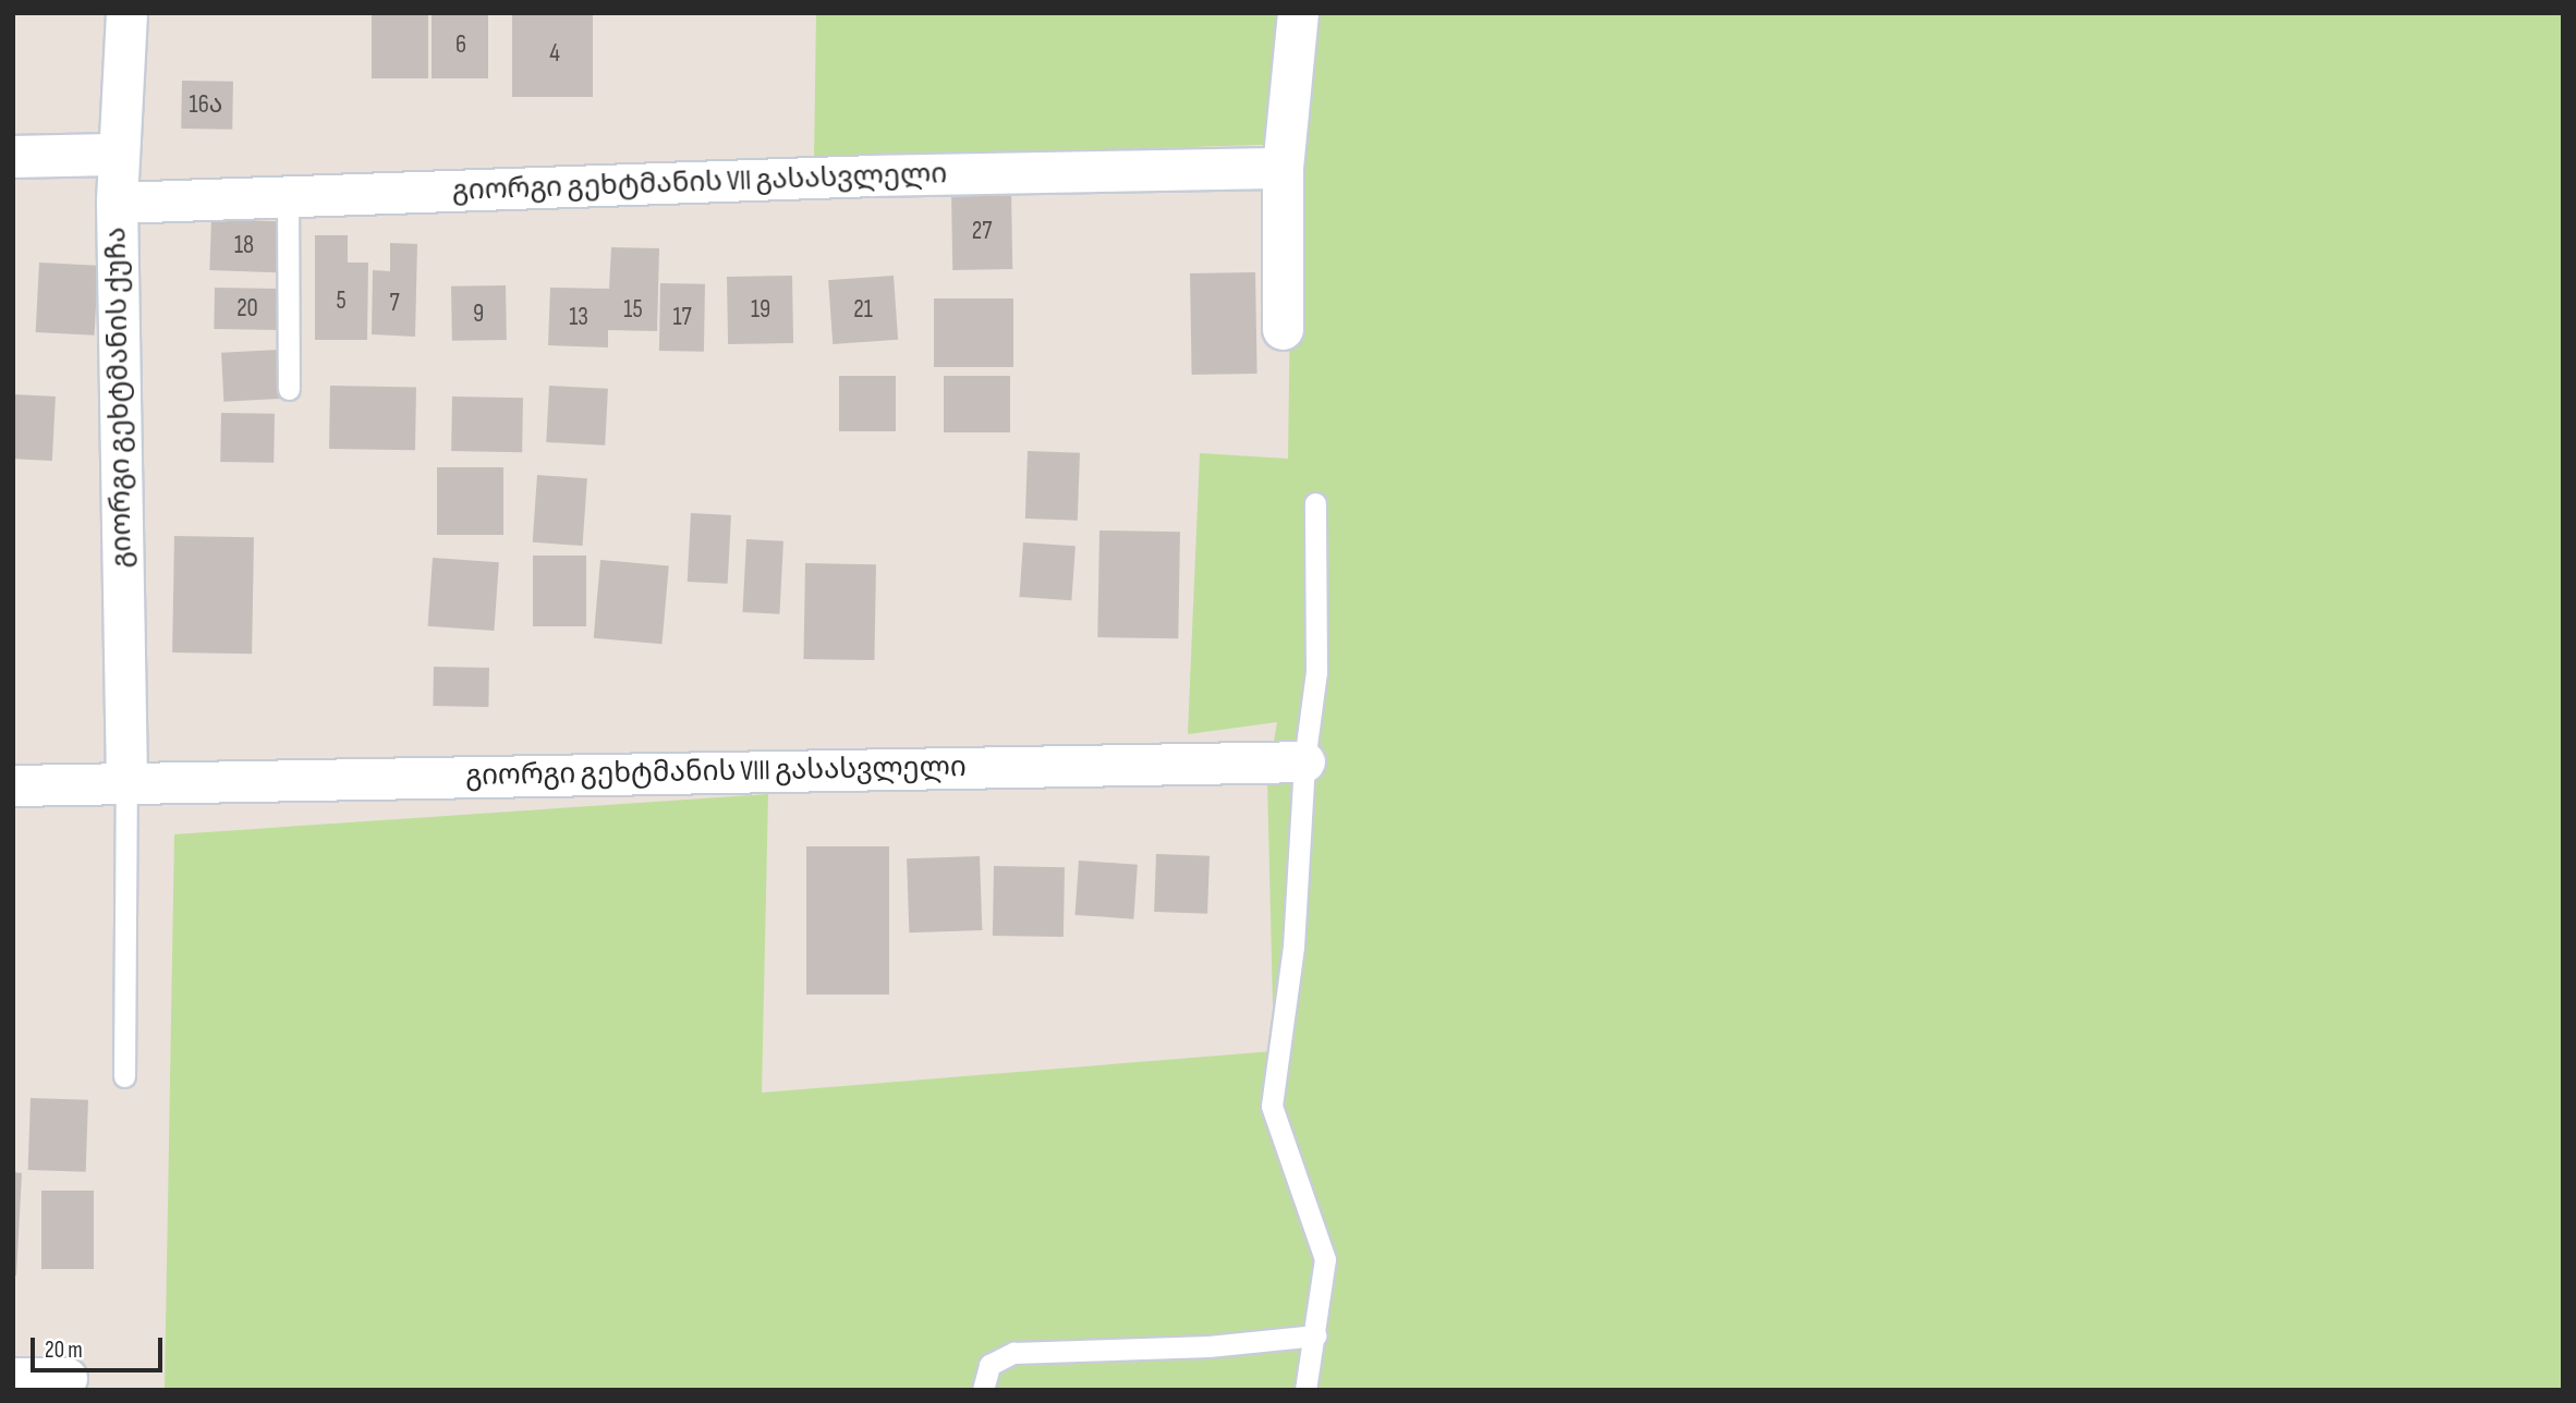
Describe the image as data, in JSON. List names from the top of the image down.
{
  "streets": {
    "street": ["გიორგი გეხტმანის VII გასასვლელი", "გიორგი გეხტმანის ქუჩა", "გიორგი გეხტმანის VIII გასასვლელი"]
  },
  "crossings": [
    ["გიორგი გეხტმანის VII გასასვლელი", "გიორგი გეხტმანის ქუჩა"],
    ["გიორგი გეხტმანის ქუჩა", "გიორგი გეხტმანის VIII გასასვლელი"]
  ],
  "house_numbers": [
    "6",
    "4",
    "16ა",
    "27",
    "18",
    "5",
    "7",
    "20",
    "15",
    "19",
    "21",
    "9",
    "13",
    "17"
  ],
  "scale_bar": "20 m"
}
